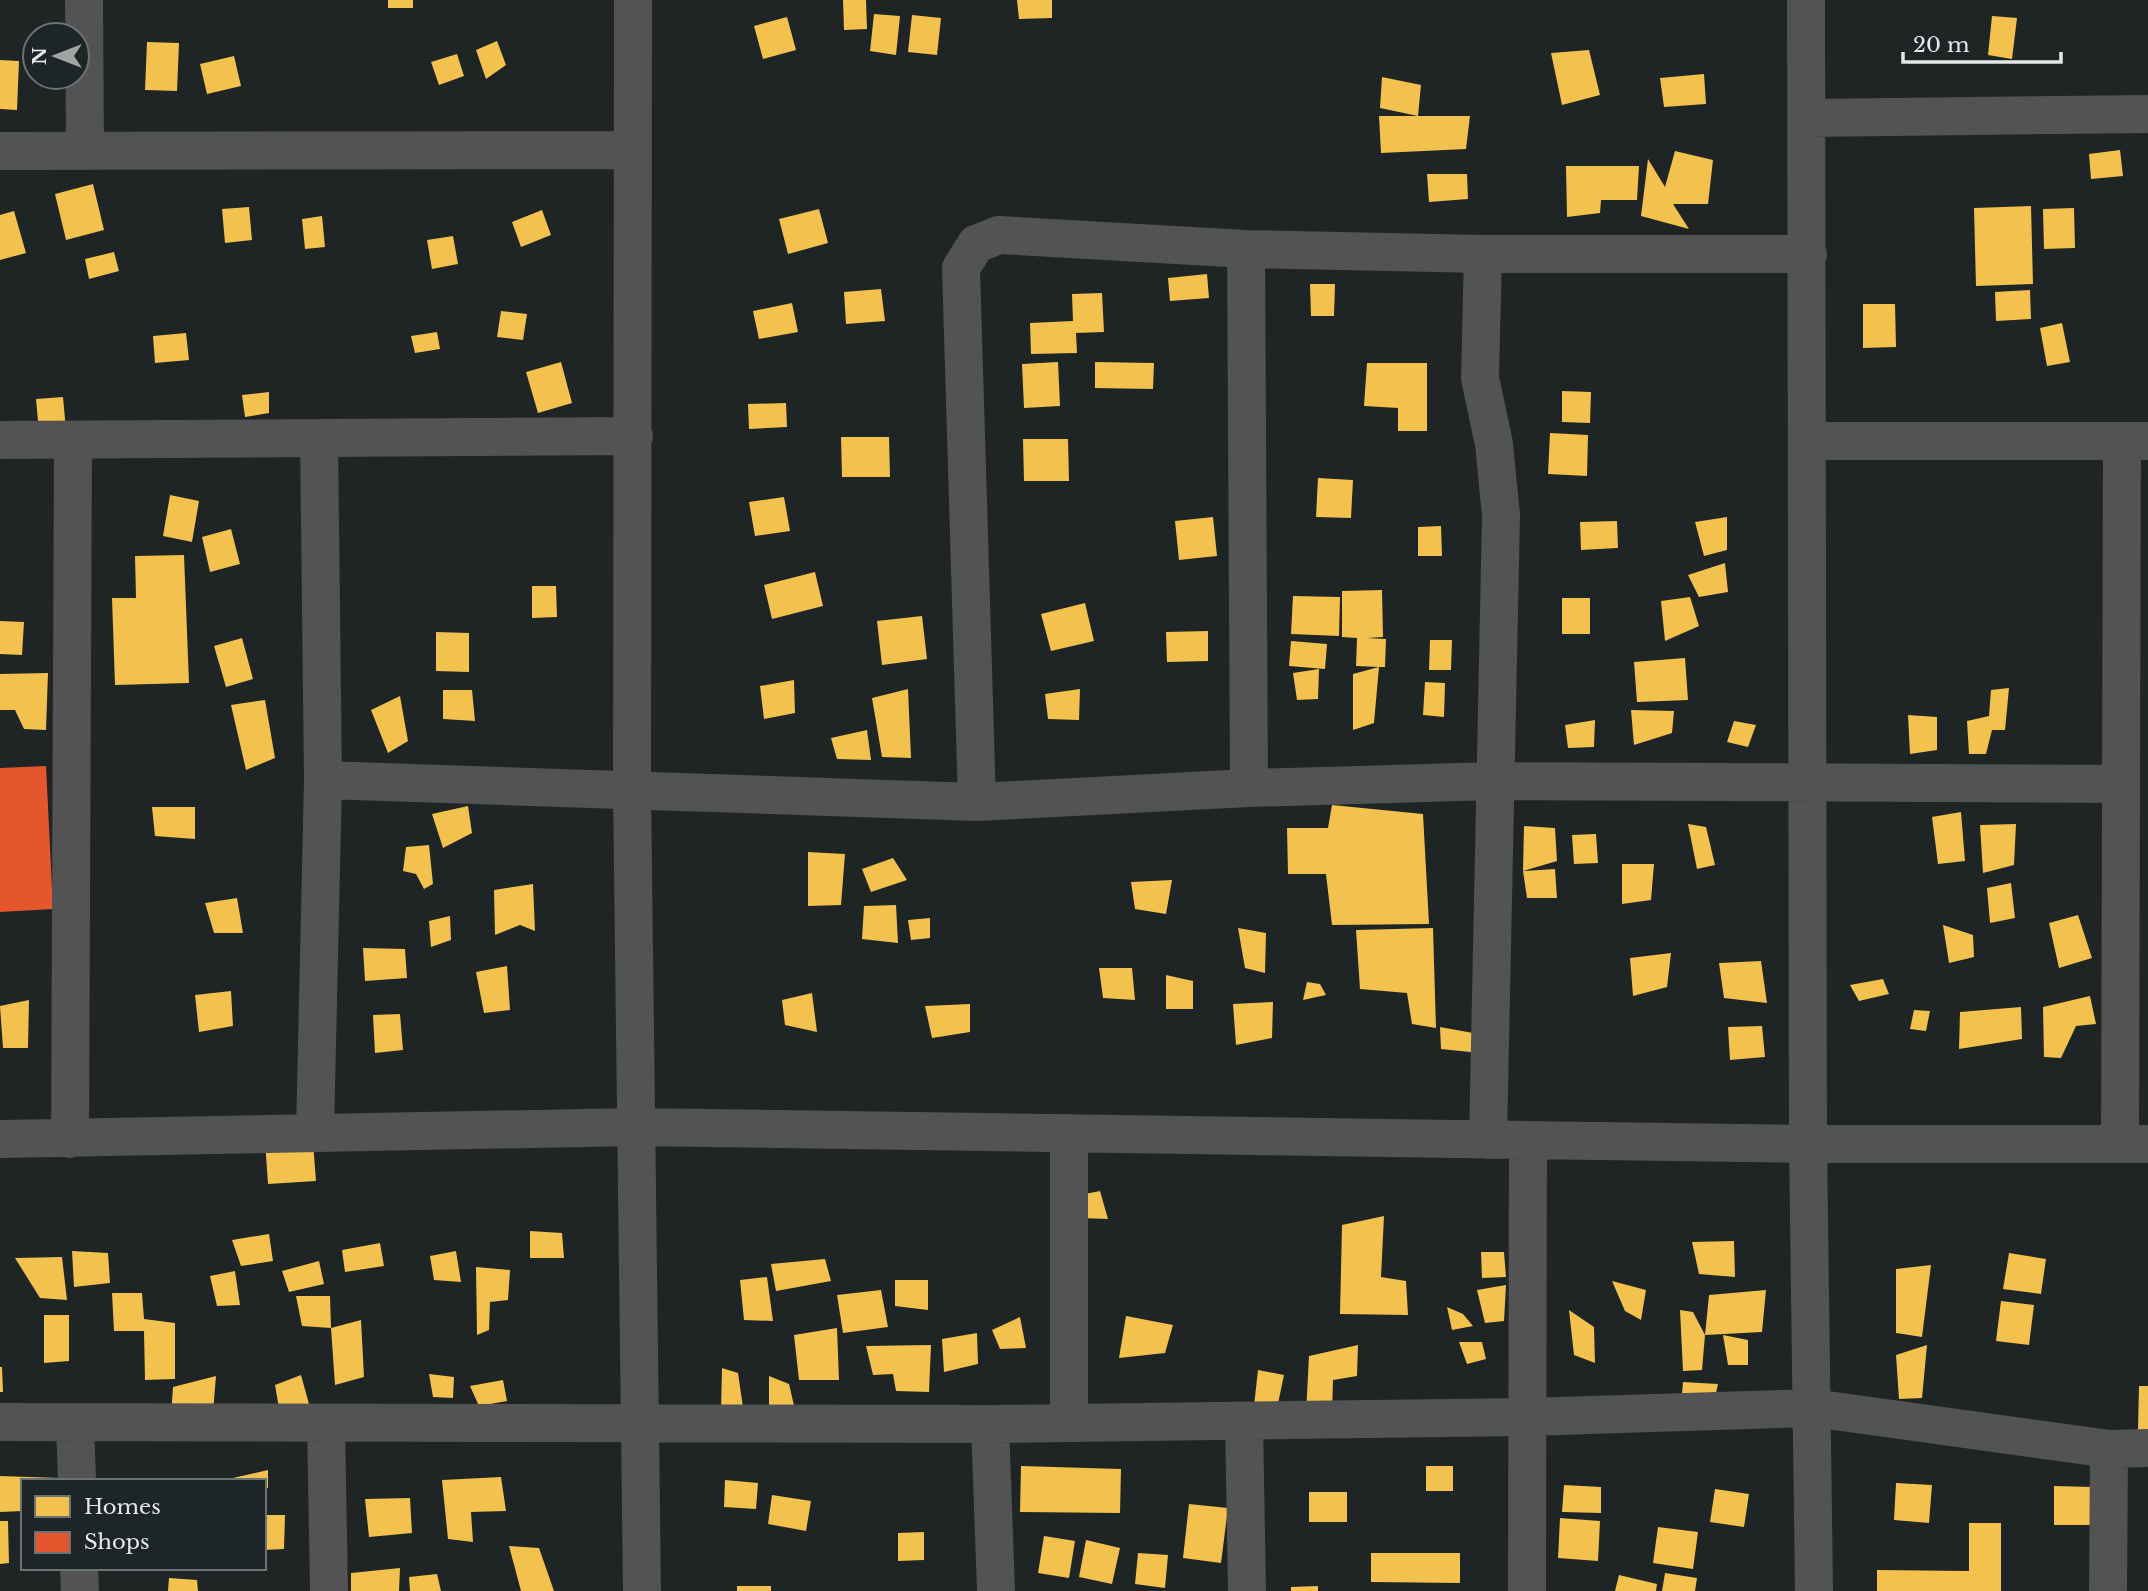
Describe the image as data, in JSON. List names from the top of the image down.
{
  "legend": ["Homes", "Shops"],
  "scale_bar": "20 m",
  "north": "left"
}
